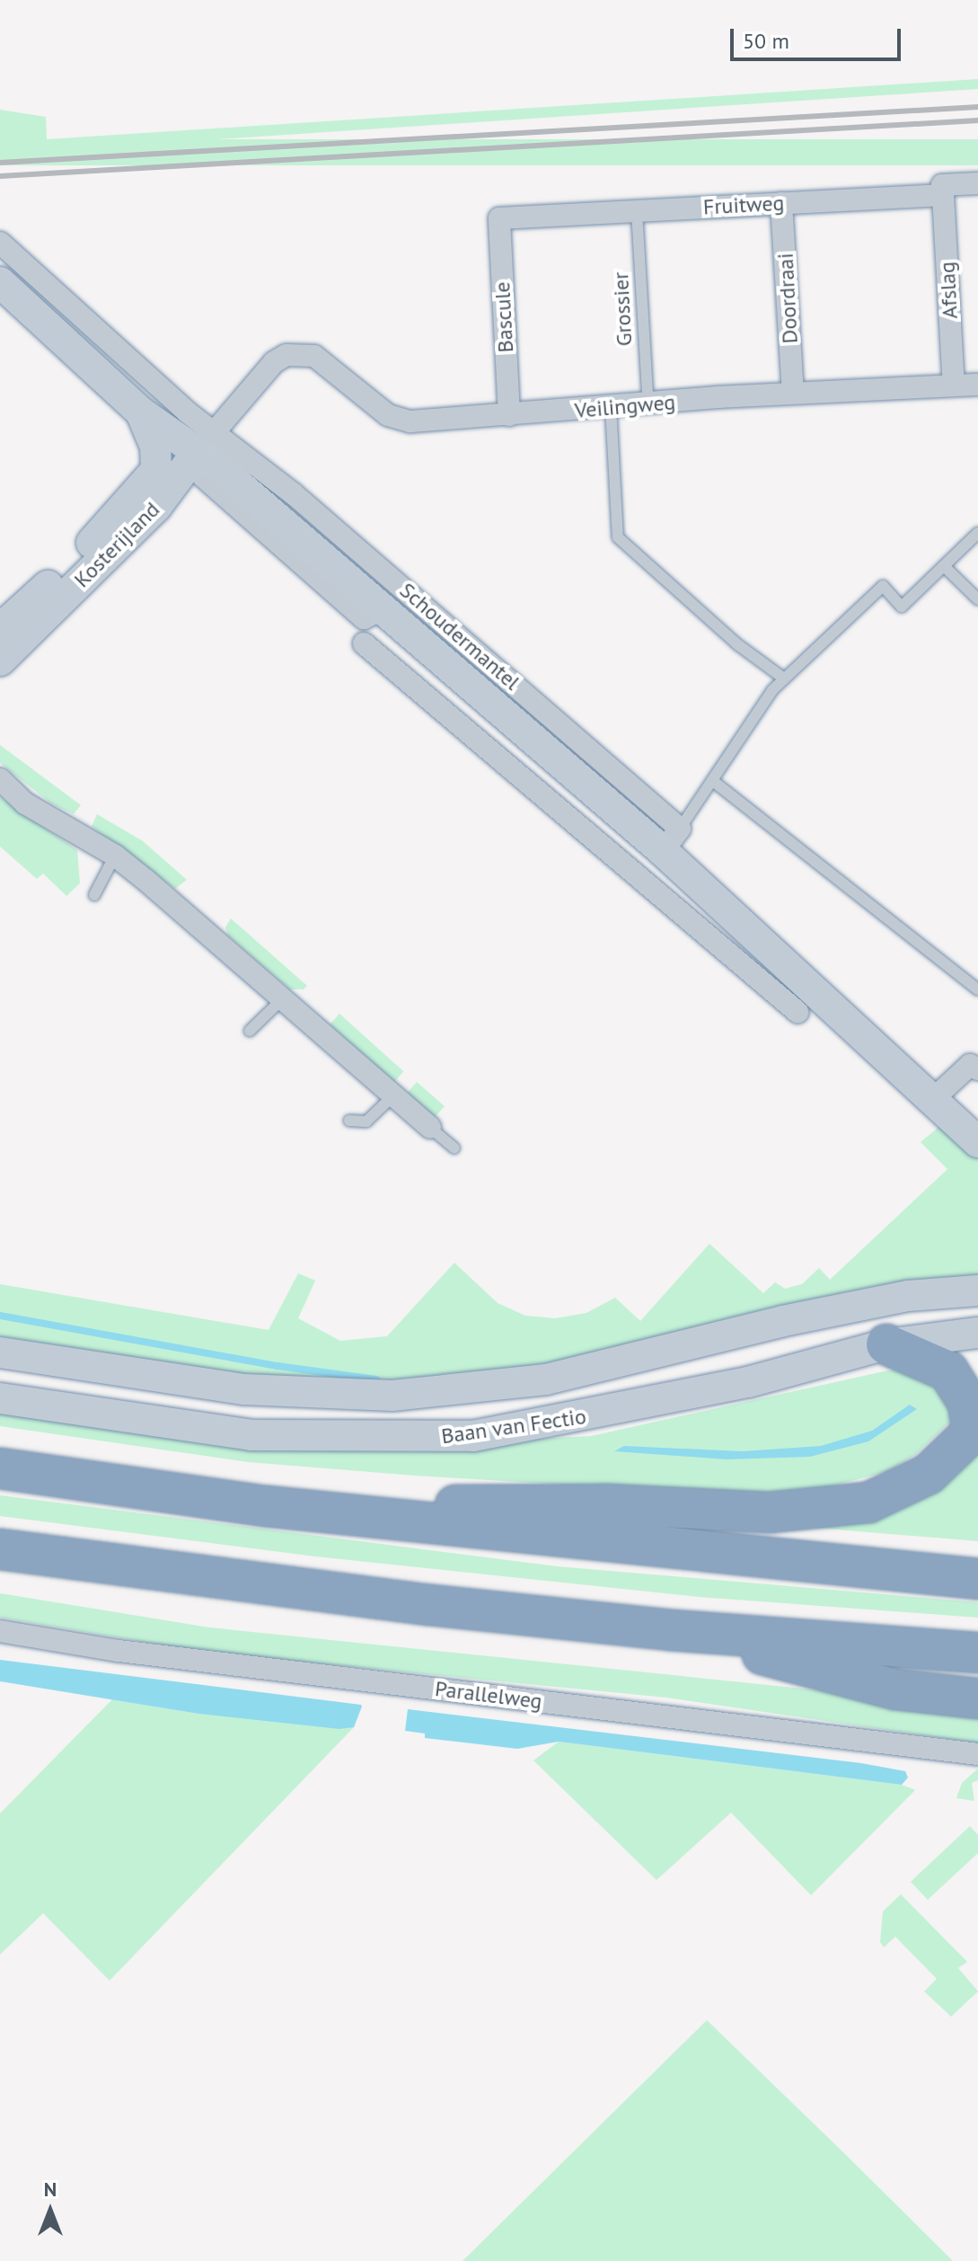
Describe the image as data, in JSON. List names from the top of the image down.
{
  "streets": {
    "main road": ["Kosterijland", "Schoudermantel", "Baan van Fectio"],
    "street": [
      "Fruitweg",
      "Afslag",
      "Doordraai",
      "Bascule",
      "Veilingweg",
      "Parallelweg"
    ],
    "lane": ["Grossier"]
  },
  "crossings": [
    ["Fruitweg", "Afslag"],
    ["Fruitweg", "Doordraai"],
    ["Fruitweg", "Grossier"],
    ["Fruitweg", "Bascule"],
    ["Afslag", "Veilingweg"],
    ["Doordraai", "Veilingweg"],
    ["Grossier", "Veilingweg"],
    ["Bascule", "Veilingweg"],
    ["Veilingweg", "Schoudermantel"],
    ["Kosterijland", "Schoudermantel"]
  ],
  "scale_bar": "50 m",
  "north": "top"
}
